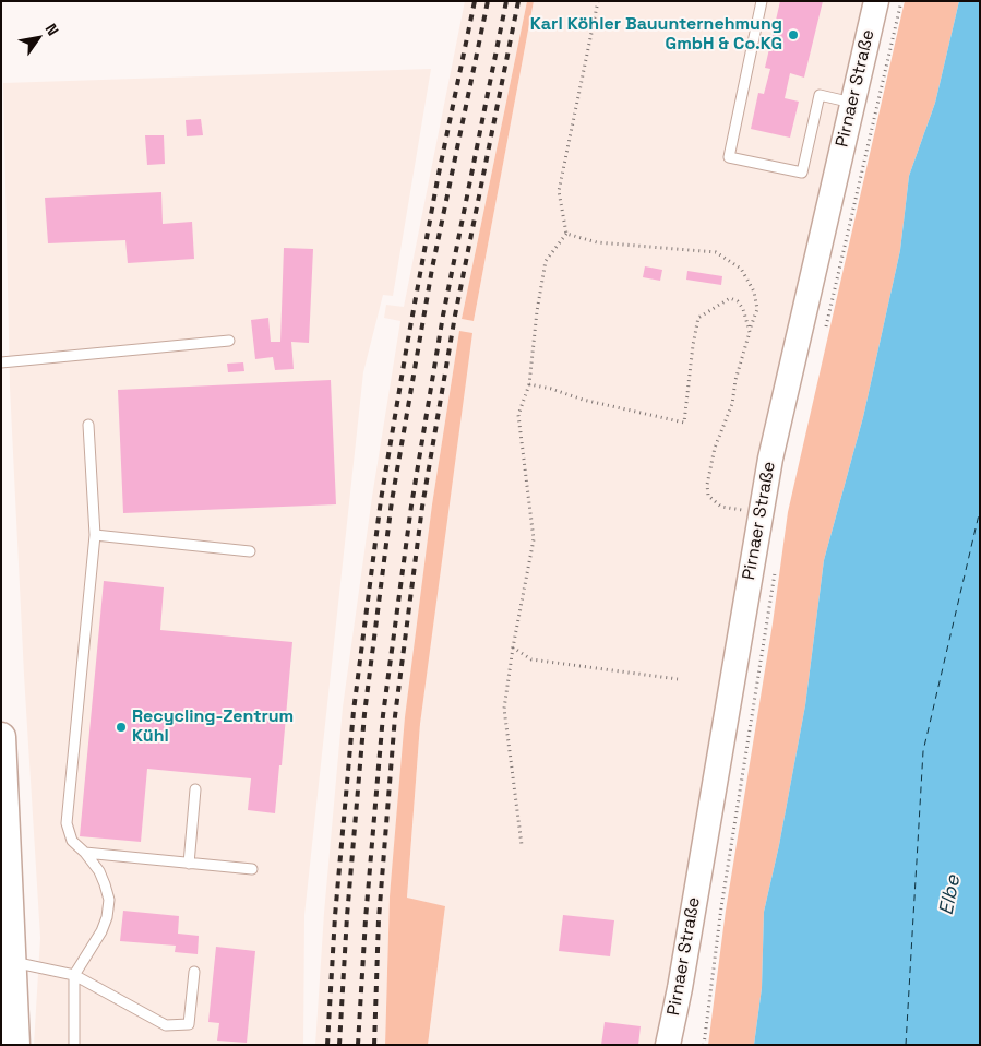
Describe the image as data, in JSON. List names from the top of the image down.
{
  "streets": {
    "street": ["Pirnaer Straße"]
  },
  "water": ["Elbe"],
  "places": ["Karl Köhler Bauunternehmung GmbH & Co.KG", "Recycling-Zentrum Kühl"],
  "north": "top right"
}
